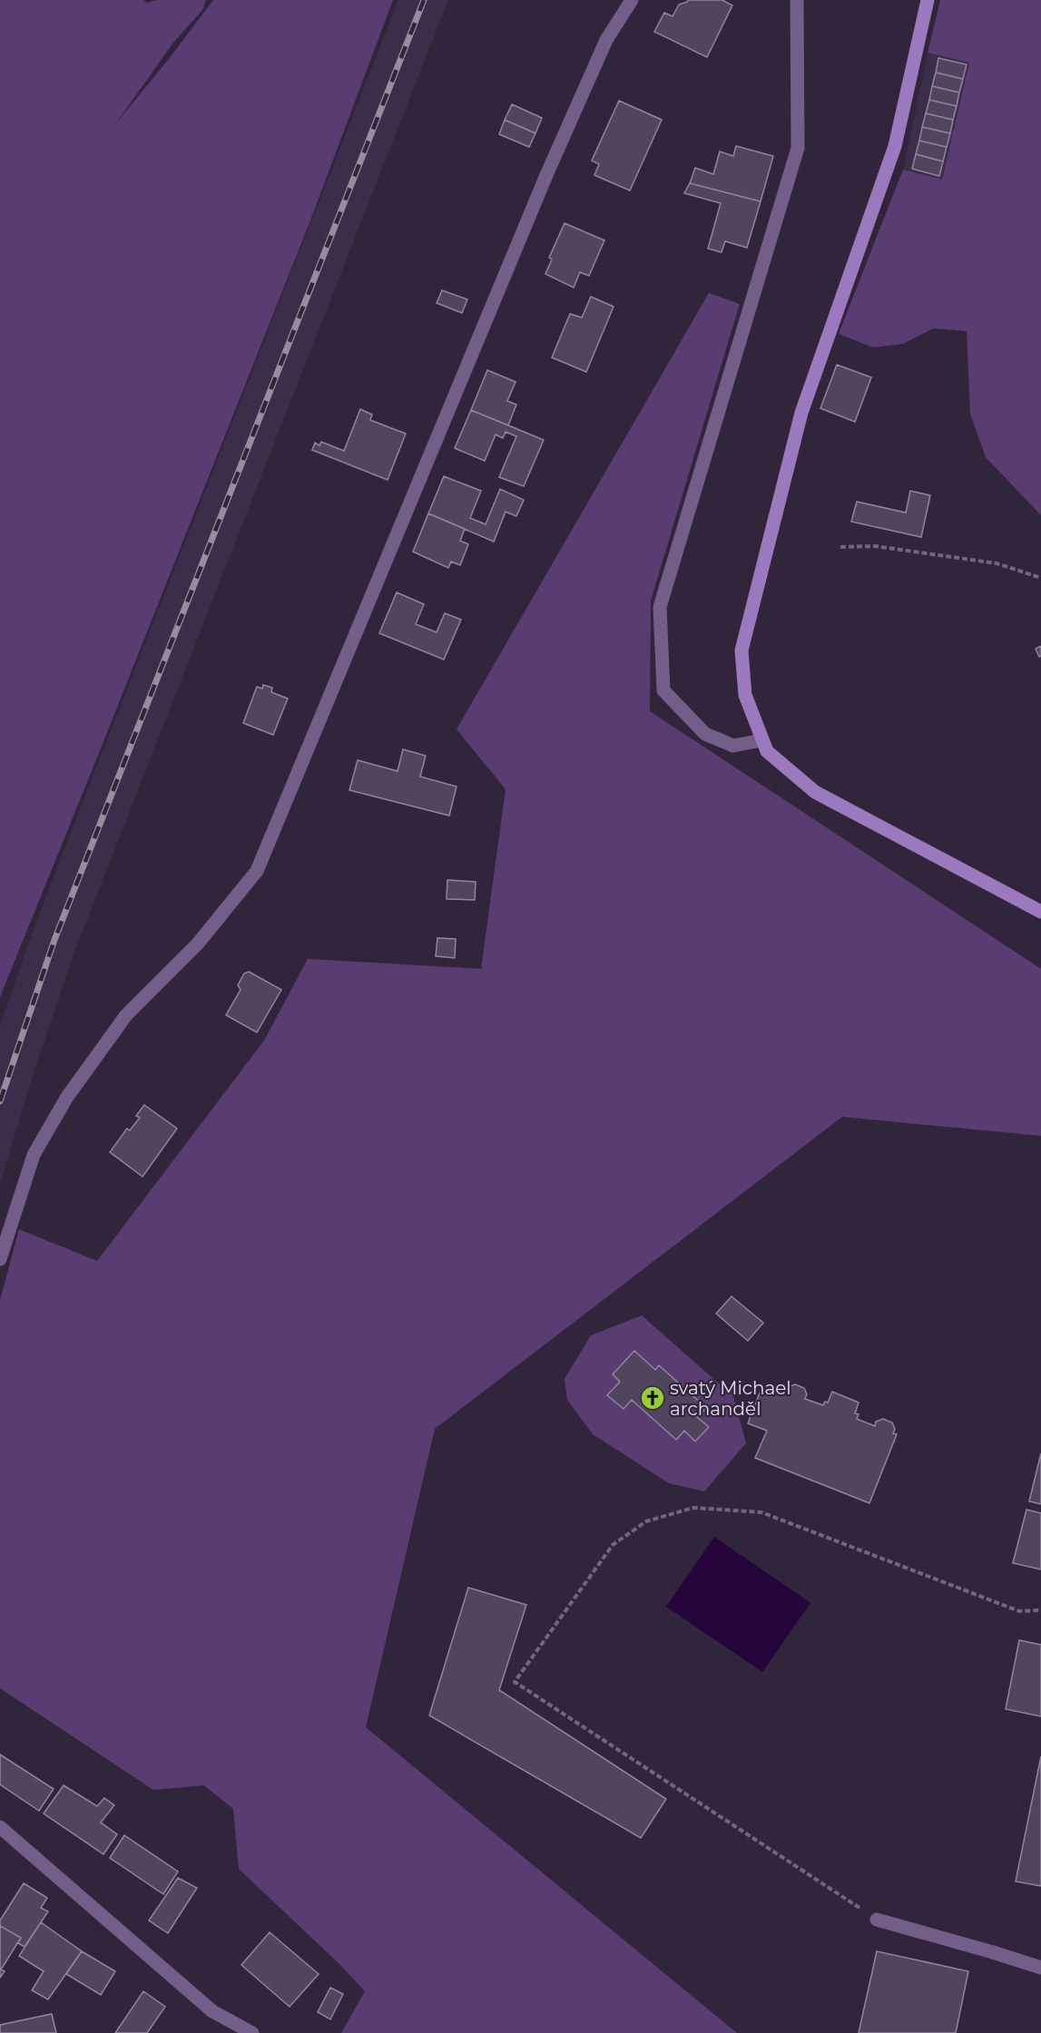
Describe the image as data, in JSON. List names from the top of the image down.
{
  "places": {
    "church": ["svatý Michael archanděl"]
  }
}
